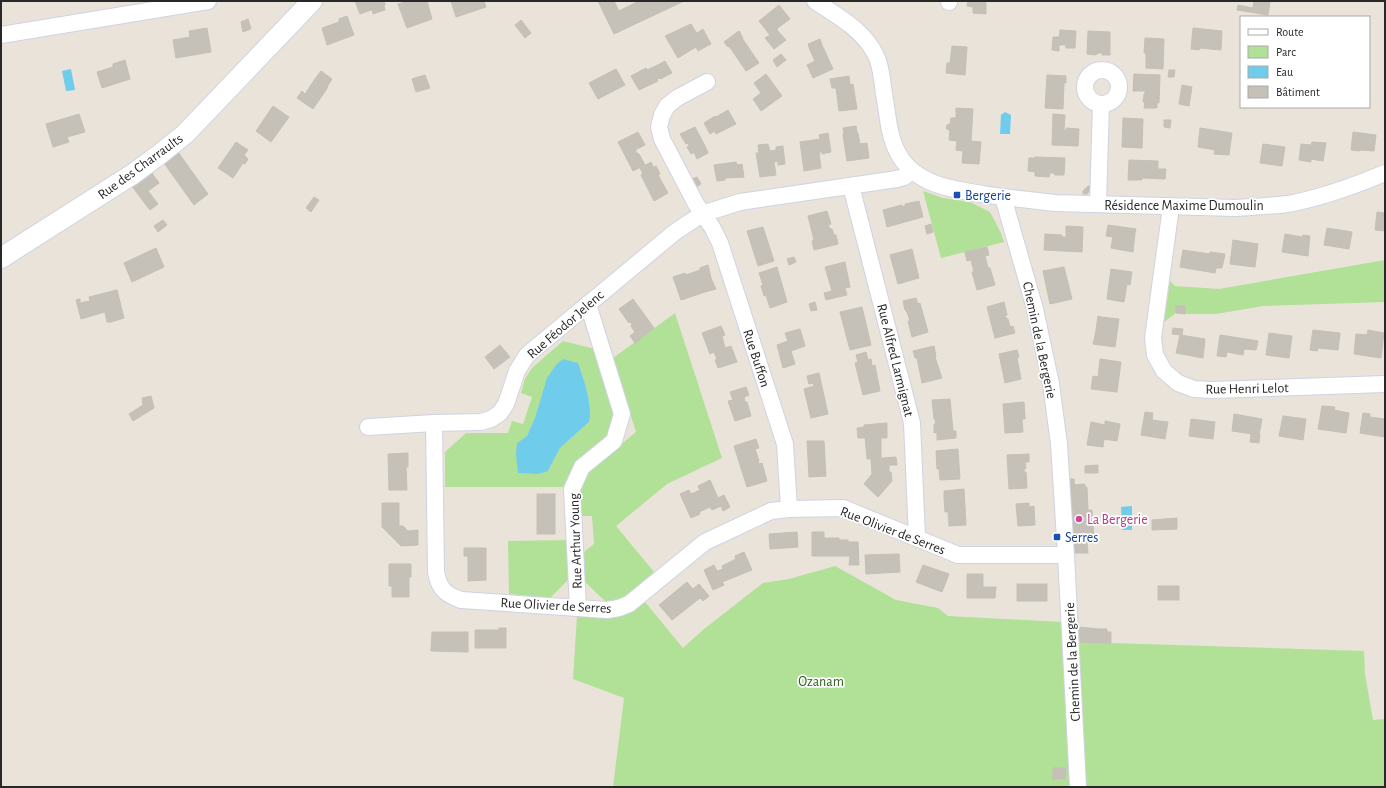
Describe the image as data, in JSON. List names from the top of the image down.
{
  "streets": {
    "street": [
      "Rue des Charraults",
      "Résidence Maxime Dumoulin",
      "Rue Féodor Jelenc",
      "Chemin de la Bergerie",
      "Rue Buffon",
      "Rue Alfred Larmignat",
      "Rue Henri Lelot",
      "Rue Olivier de Serres",
      "Rue Arthur Young"
    ]
  },
  "crossings": [
    ["Résidence Maxime Dumoulin", "Chemin de la Bergerie"],
    ["Résidence Maxime Dumoulin", "Rue Henri Lelot"],
    ["Rue Féodor Jelenc", "Rue Buffon"],
    ["Rue Féodor Jelenc", "Rue Alfred Larmignat"],
    ["Rue Féodor Jelenc", "Rue Olivier de Serres"],
    ["Rue Féodor Jelenc", "Rue Arthur Young"],
    ["Chemin de la Bergerie", "Rue Olivier de Serres"],
    ["Rue Buffon", "Rue Olivier de Serres"],
    ["Rue Alfred Larmignat", "Rue Olivier de Serres"],
    ["Rue Olivier de Serres", "Rue Arthur Young"]
  ],
  "parks": ["Ozanam"],
  "places": {
    "transit": ["Bergerie", "Serres"],
    "other": ["La Bergerie"]
  },
  "legend": [
    "Route",
    "Parc",
    "Eau",
    "Bâtiment"
  ]
}
